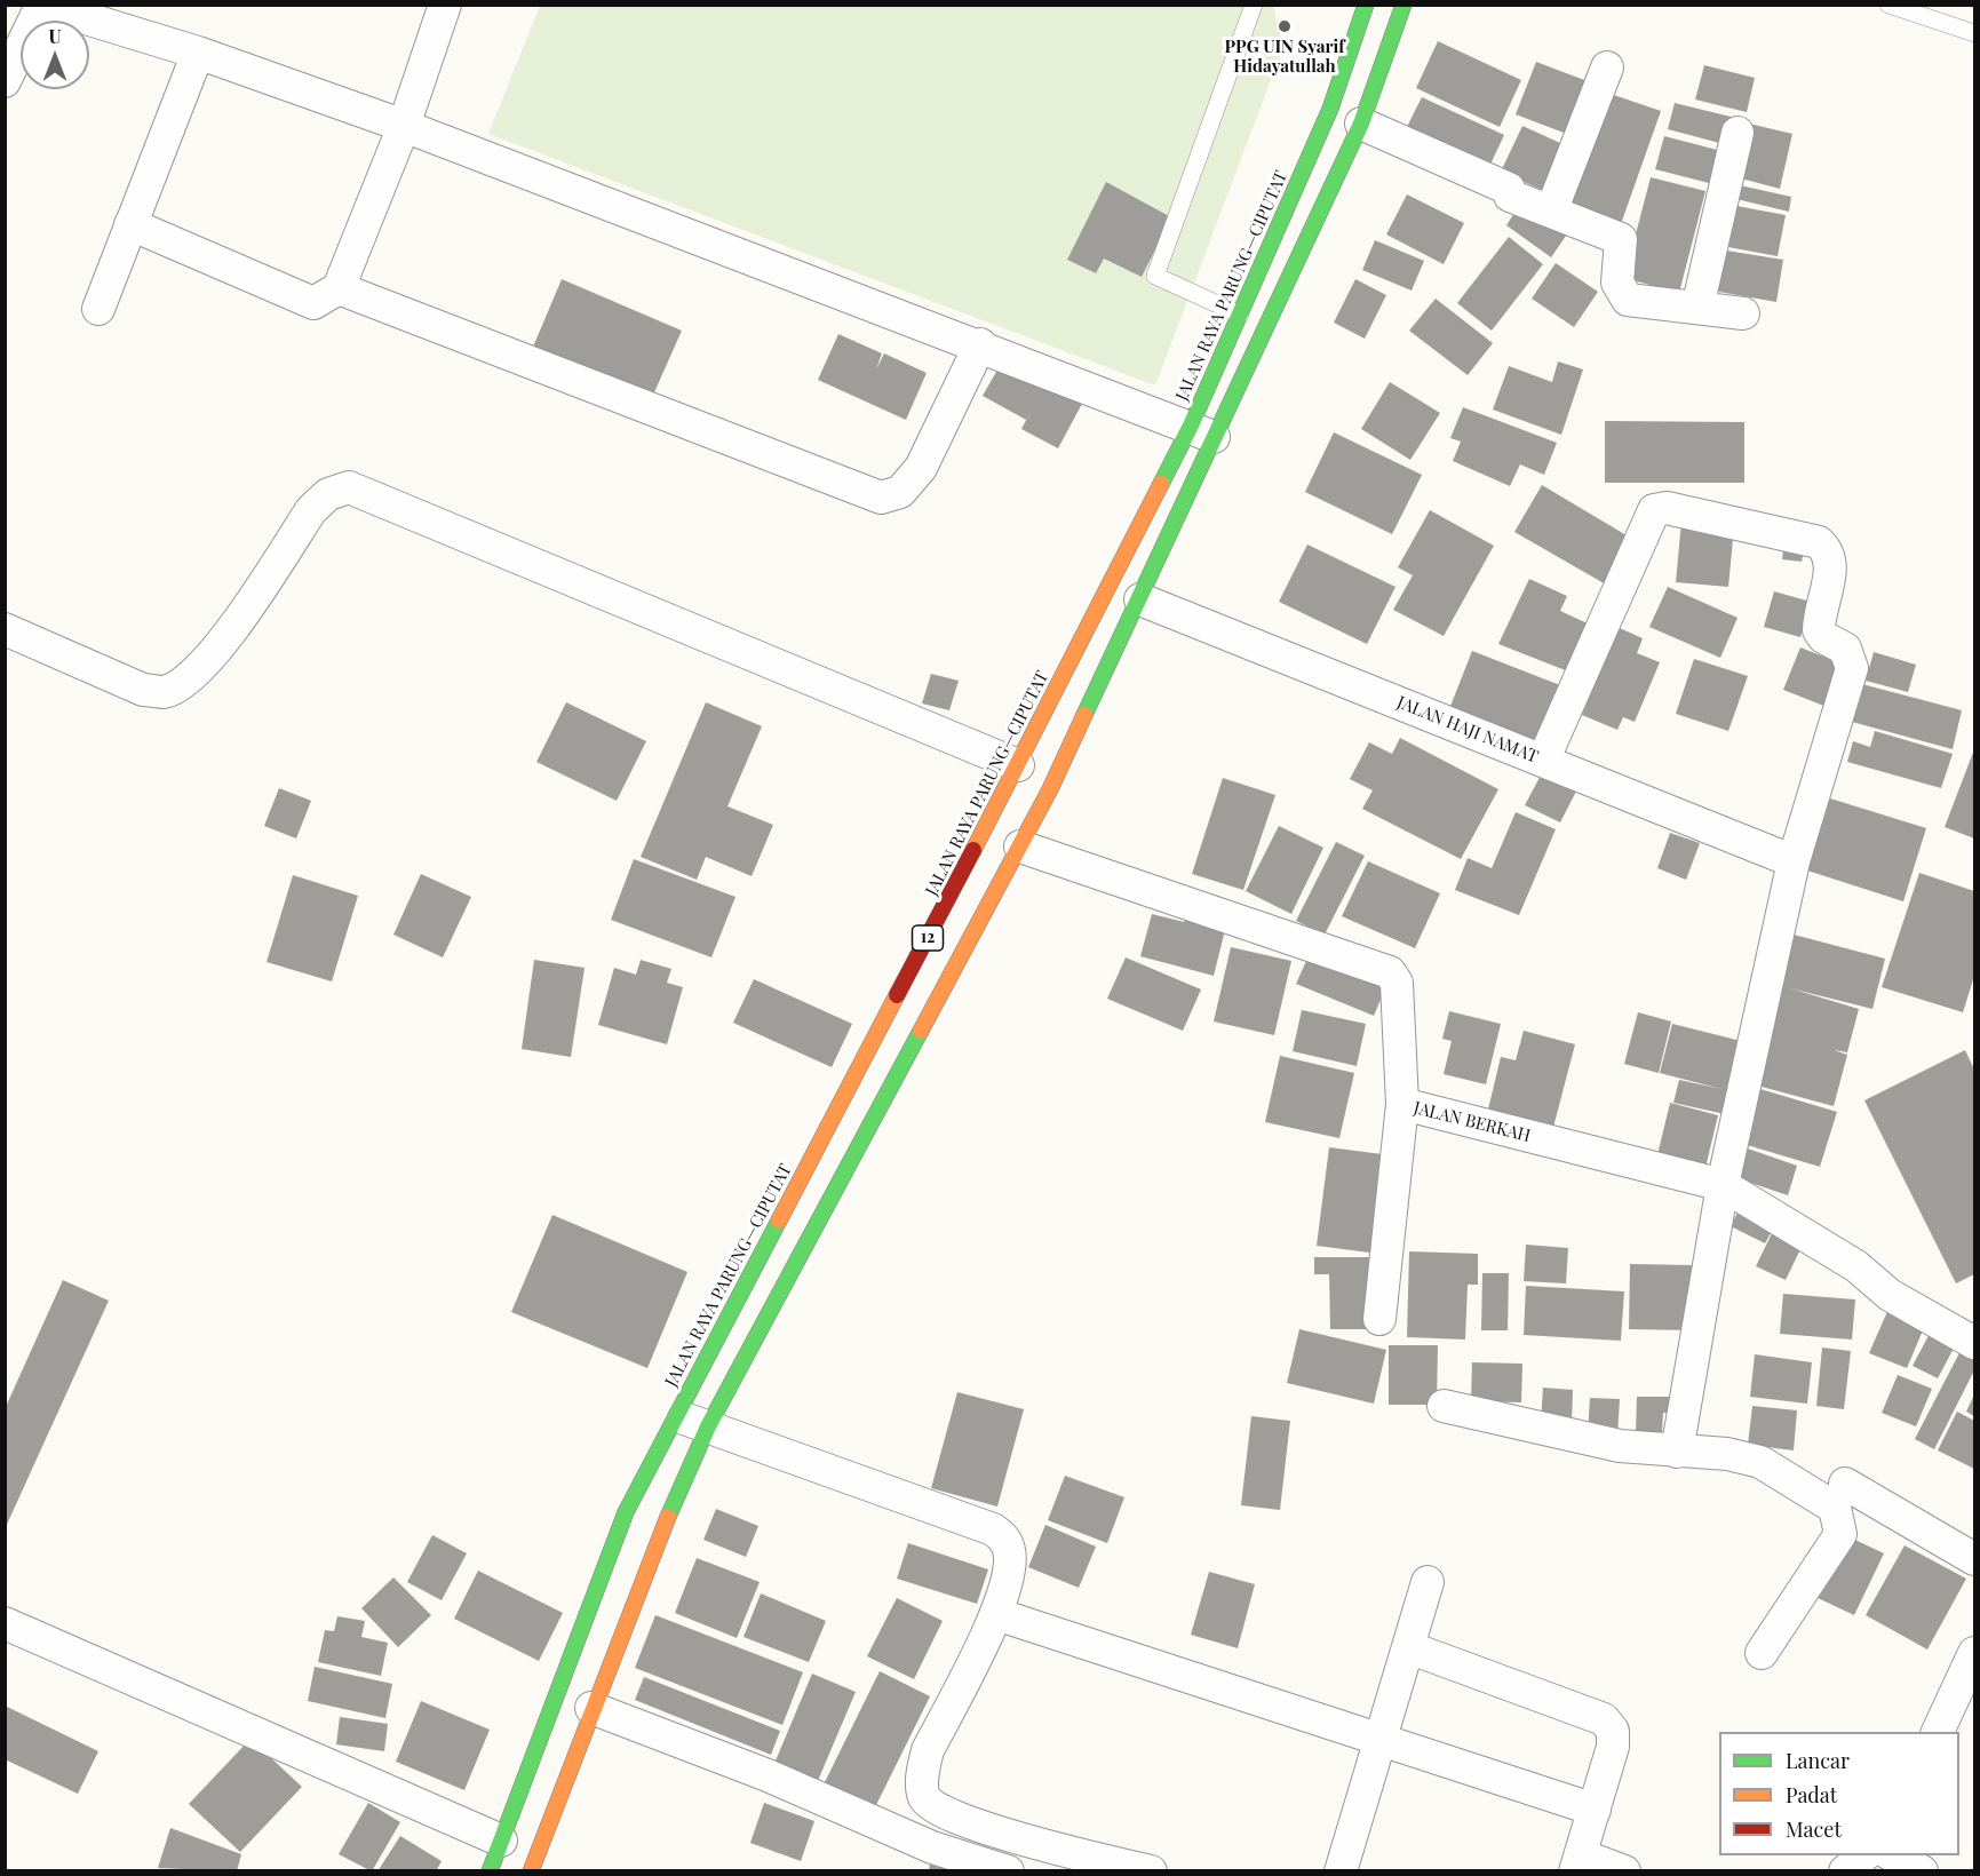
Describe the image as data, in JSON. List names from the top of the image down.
{
  "streets": {
    "highway": ["JALAN RAYA PARUNG—CIPUTAT", "12"],
    "street": ["JALAN HAJI NAMAT", "JALAN BERKAH"]
  },
  "crossings": [
    ["JALAN RAYA PARUNG—CIPUTAT", "JALAN HAJI NAMAT"],
    ["JALAN RAYA PARUNG—CIPUTAT", "JALAN BERKAH"]
  ],
  "places": ["PPG UIN Syarif Hidayatullah"],
  "legend": ["Lancar", "Padat", "Macet"],
  "north": "top"
}
